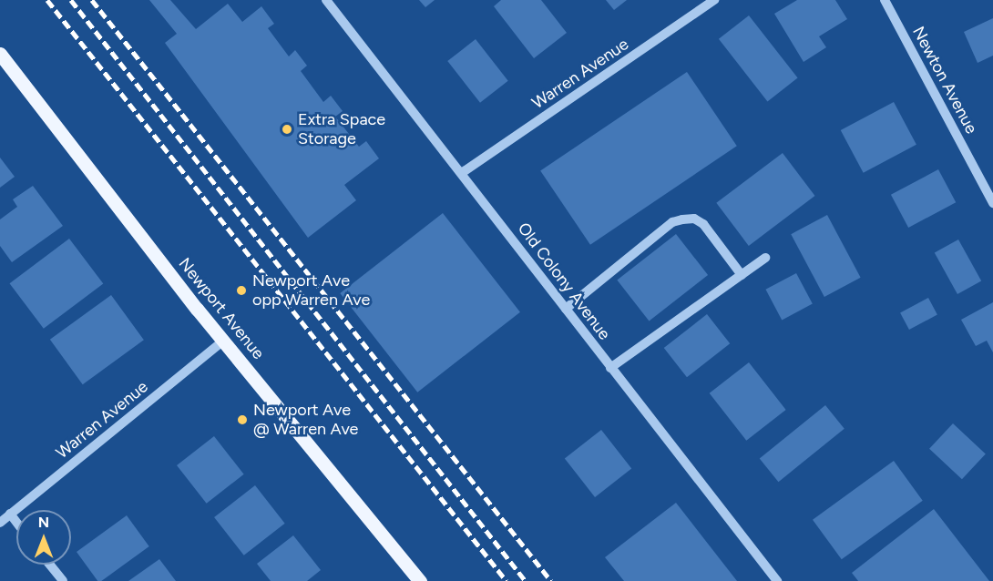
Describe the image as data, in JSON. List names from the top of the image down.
{
  "streets": {
    "main road": ["Newport Avenue"],
    "street": ["Warren Avenue", "Newton Avenue", "Old Colony Avenue"]
  },
  "crossings": [
    ["Warren Avenue", "Old Colony Avenue"],
    ["Warren Avenue", "Newport Avenue"]
  ],
  "places": ["Extra Space Storage", "Newport Ave opp Warren Ave", "Newport Ave @ Warren Ave"],
  "north": "top"
}
